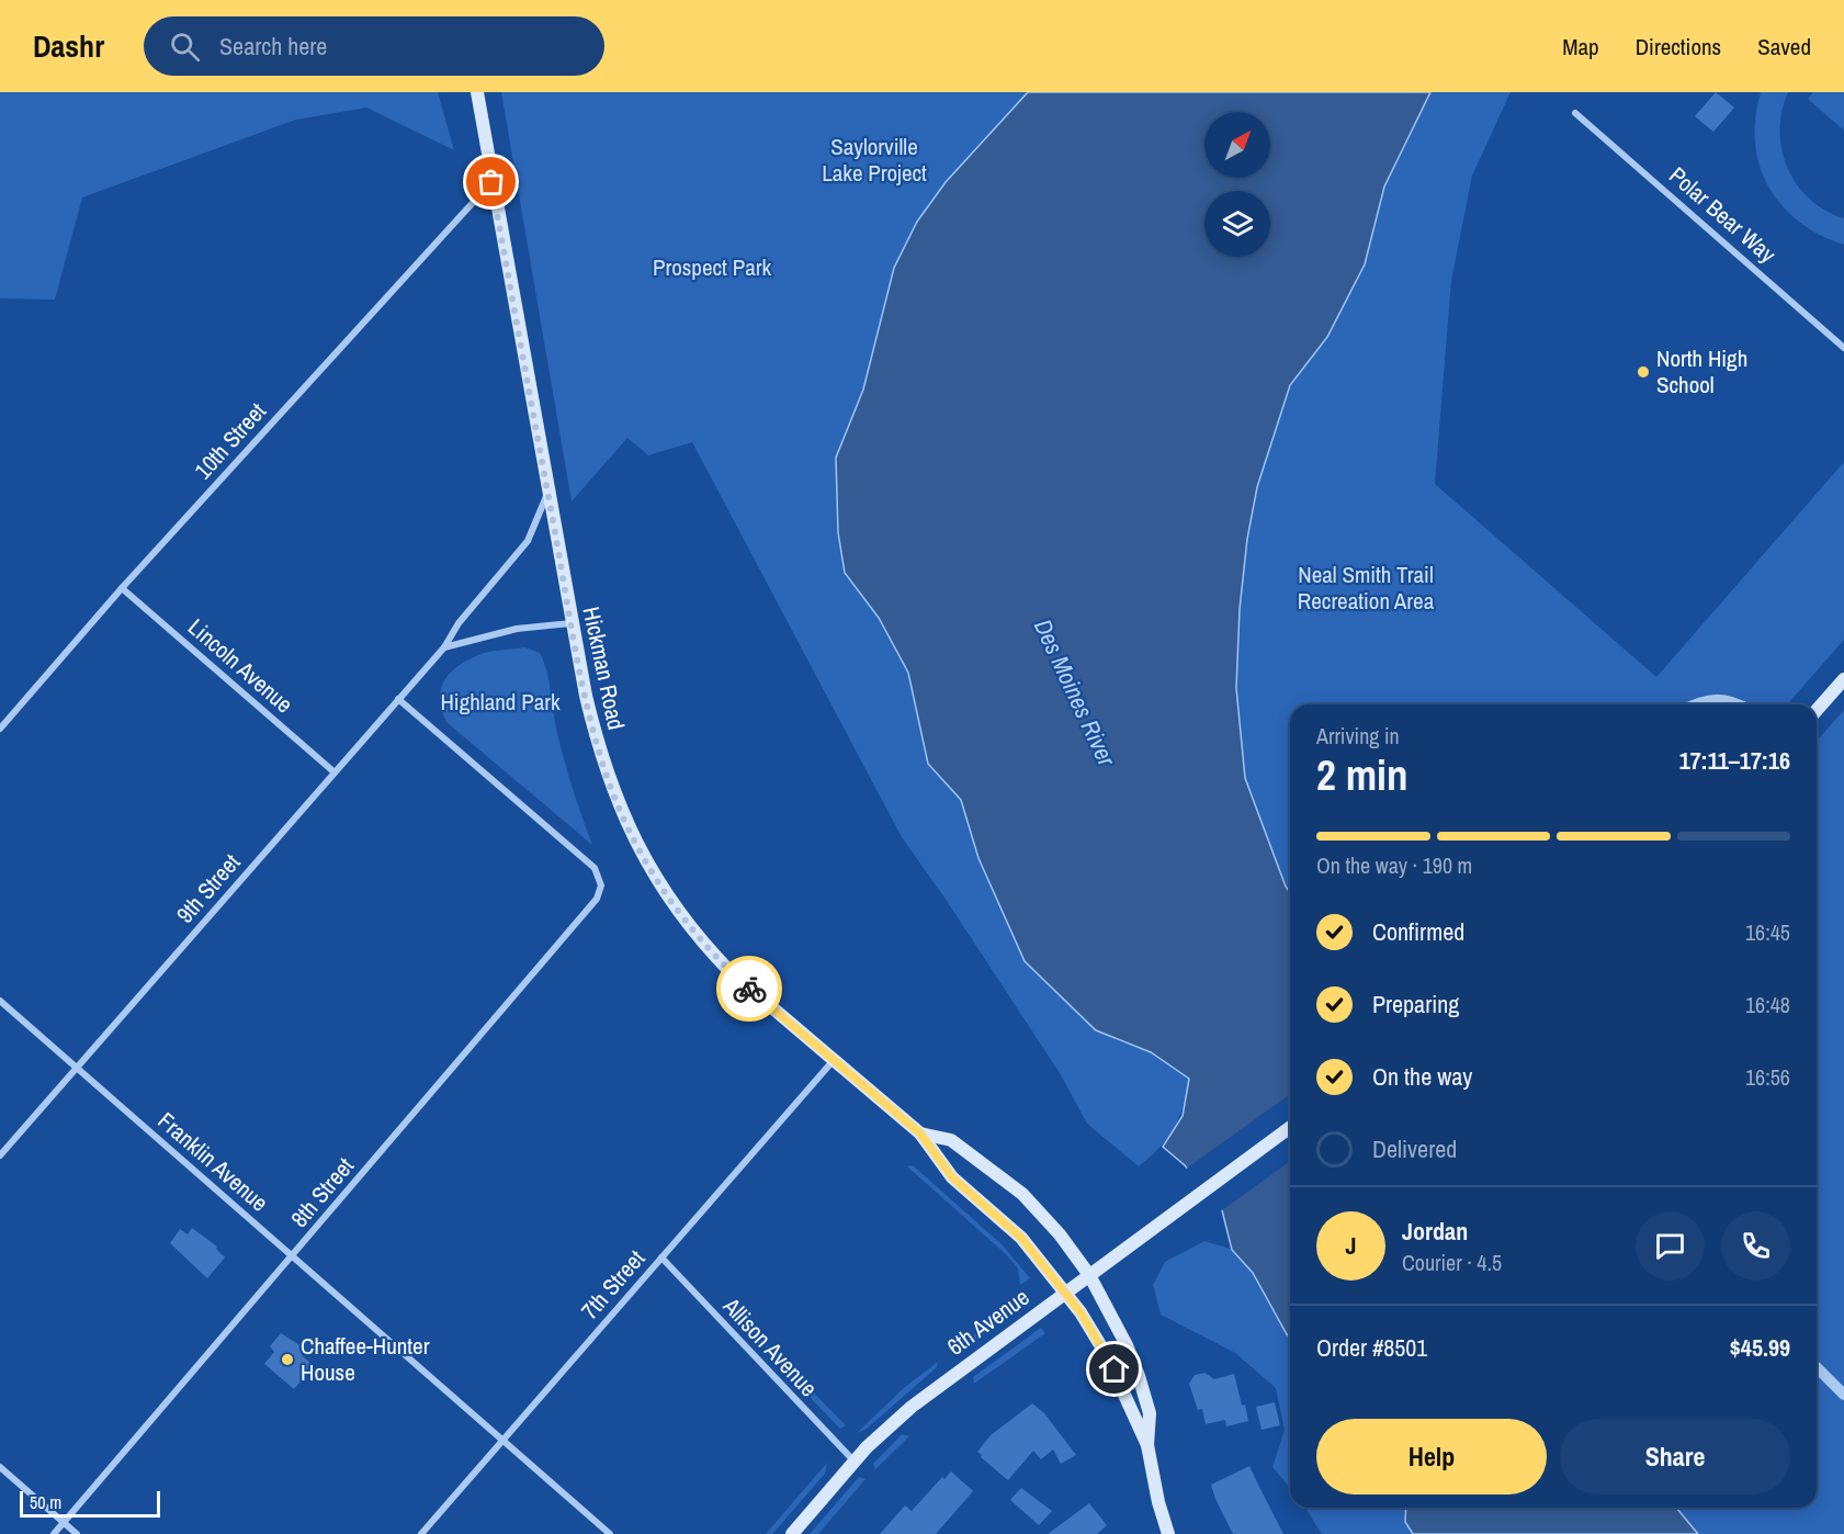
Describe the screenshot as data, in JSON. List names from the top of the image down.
{
  "streets": {
    "main road": ["Hickman Road", "6th Avenue"],
    "street": [
      "Polar Bear Way",
      "10th Street",
      "Lincoln Avenue",
      "9th Street",
      "Franklin Avenue",
      "8th Street",
      "7th Street",
      "Allison Avenue"
    ]
  },
  "crossings": [
    ["10th Street", "Lincoln Avenue"],
    ["10th Street", "Hickman Road"],
    ["Lincoln Avenue", "9th Street"],
    ["Hickman Road", "9th Street"],
    ["Hickman Road", "7th Street"],
    ["Hickman Road", "6th Avenue"],
    ["9th Street", "Franklin Avenue"],
    ["9th Street", "8th Street"],
    ["Franklin Avenue", "8th Street"],
    ["Franklin Avenue", "7th Street"],
    ["7th Street", "Allison Avenue"],
    ["6th Avenue", "Allison Avenue"]
  ],
  "water": ["Des Moines River"],
  "parks": [
    "Saylorville Lake Project",
    "Prospect Park",
    "Neal Smith Trail Recreation Area",
    "Highland Park"
  ],
  "places": ["North High School", "Chaffee-Hunter House"],
  "scale_bar": "50 m",
  "north": "top right",
  "page": {
    "header": "Dashr",
    "search": "Search here",
    "nav": ["Map", "Directions", "Saved"],
    "heading": ["2 min", "Arriving in", "17:11–17:16"],
    "panel": [
      "Jordan",
      "Courier · 4.5",
      "Order #8501",
      "$45.99"
    ],
    "bar": "On the way · 190 m",
    "list": [
      ["Confirmed", "16:45"],
      ["Preparing", "16:48"],
      ["On the way", "16:56"],
      "Delivered"
    ],
    "round": "J",
    "buttons": ["Help", "Share"],
    "scale": "50 m"
  }
}
